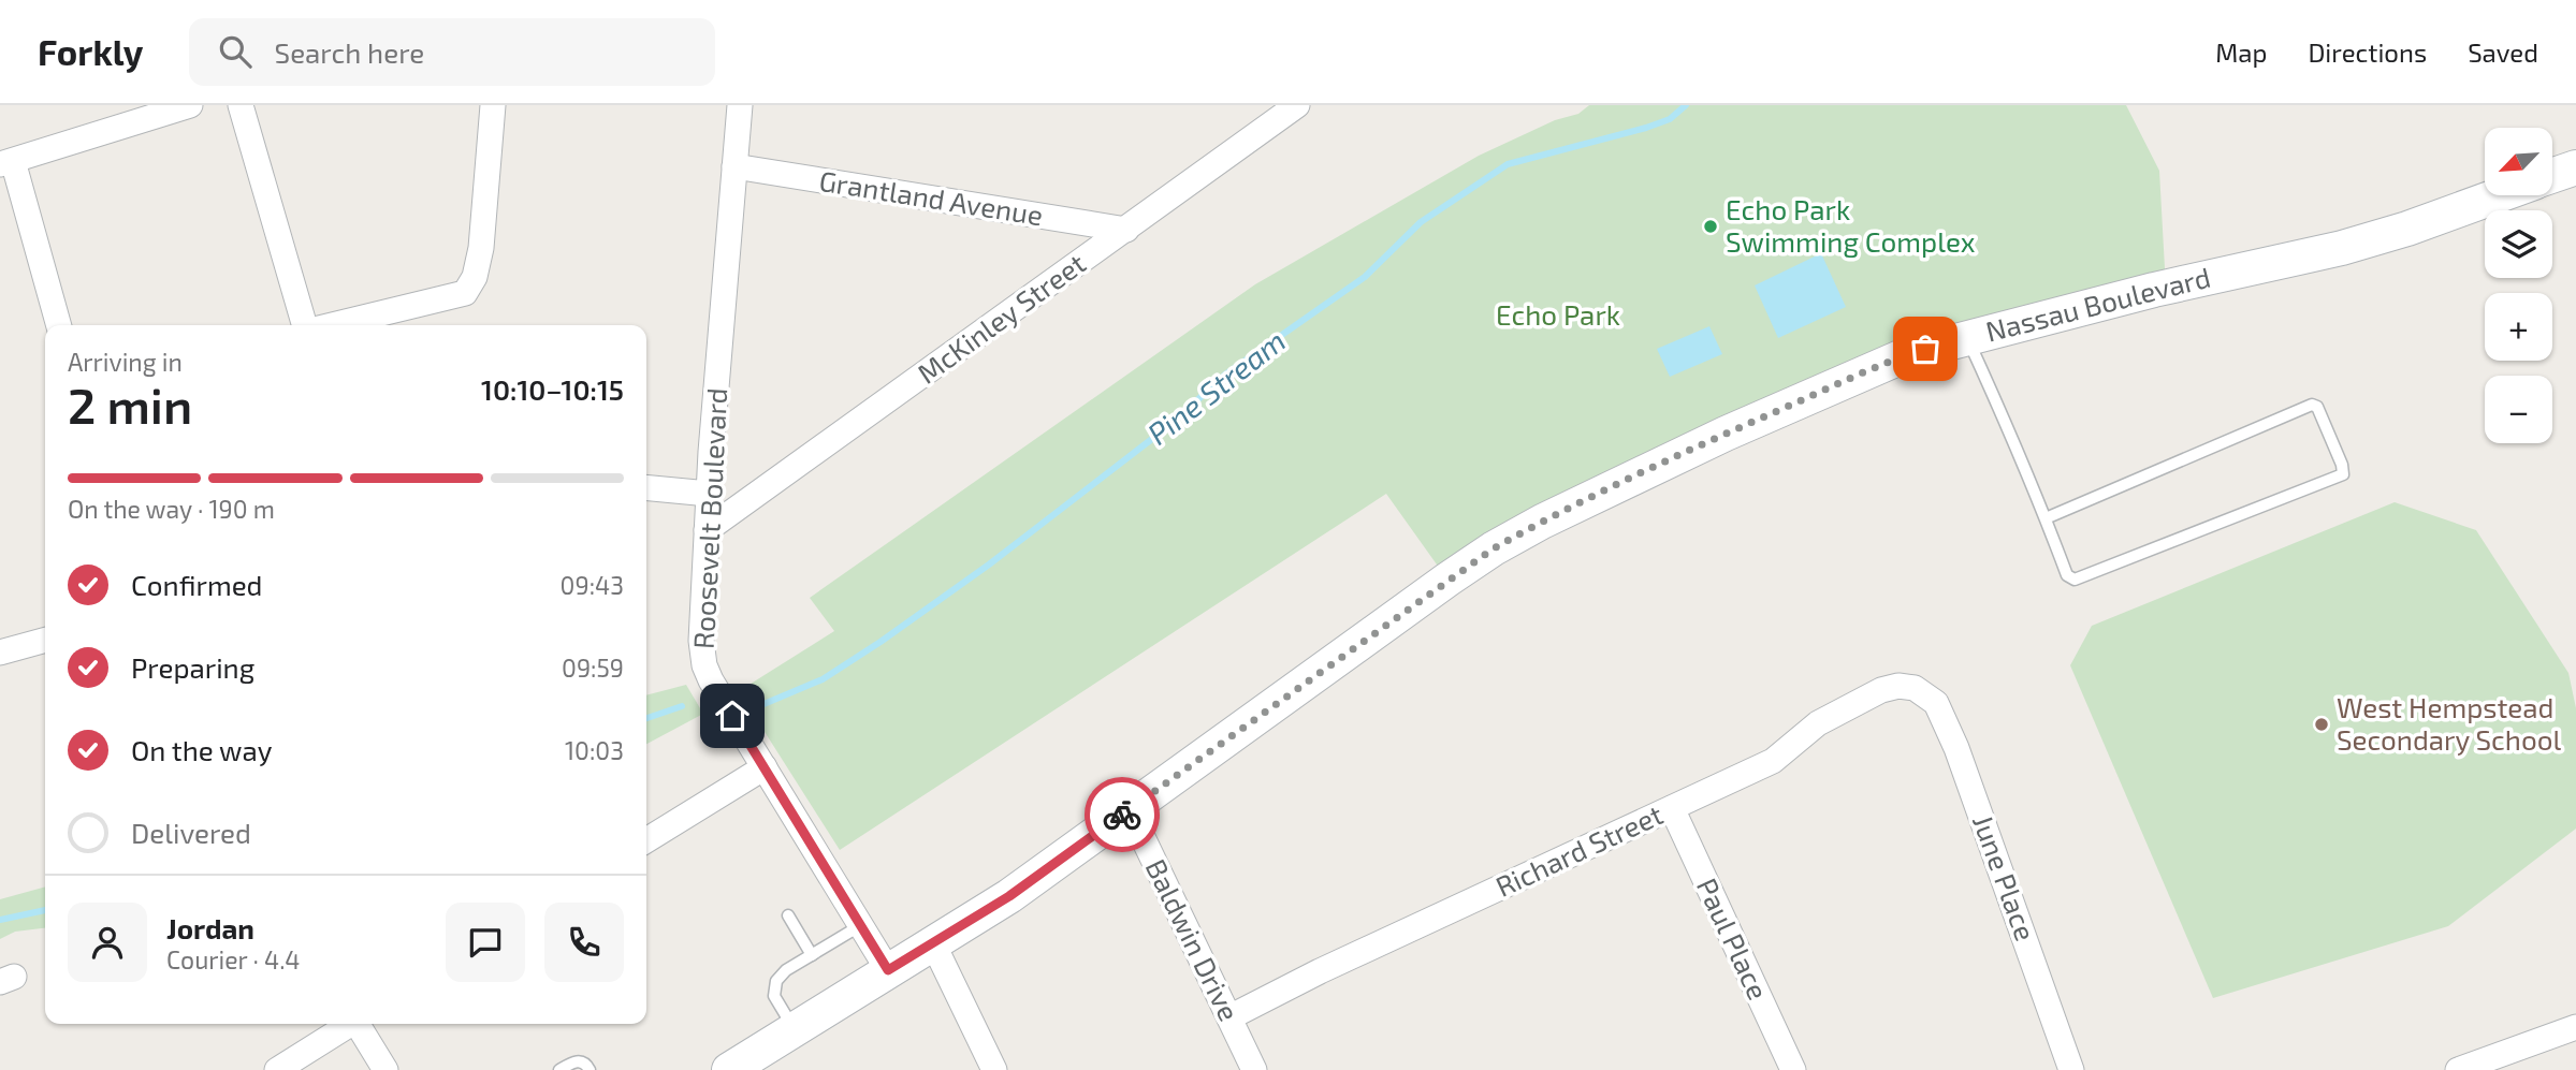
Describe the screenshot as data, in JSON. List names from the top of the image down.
{
  "streets": {
    "main road": ["Nassau Boulevard"],
    "street": [
      "Grantland Avenue",
      "McKinley Street",
      "Roosevelt Boulevard",
      "Richard Street",
      "June Place",
      "Paul Place",
      "Baldwin Drive"
    ]
  },
  "crossings": [
    ["Grantland Avenue", "McKinley Street"],
    ["Grantland Avenue", "Roosevelt Boulevard"],
    ["Nassau Boulevard", "Roosevelt Boulevard"],
    ["Nassau Boulevard", "Baldwin Drive"],
    ["McKinley Street", "Roosevelt Boulevard"],
    ["Richard Street", "June Place"],
    ["Richard Street", "Paul Place"],
    ["Richard Street", "Baldwin Drive"]
  ],
  "water": ["Pine Stream"],
  "parks": ["Echo Park"],
  "places": ["Echo Park Swimming Complex", "West Hempstead Secondary School"],
  "north": "bottom left",
  "page": {
    "header": "Forkly",
    "search": "Search here",
    "nav": ["Map", "Directions", "Saved"],
    "map_buttons": ["+", "−"],
    "heading": ["2 min", "Arriving in", "10:10–10:15"],
    "panel": ["Jordan", "Courier · 4.4"],
    "bar": "On the way · 190 m",
    "list": [
      ["Confirmed", "09:43"],
      ["Preparing", "09:59"],
      ["On the way", "10:03"],
      "Delivered"
    ]
  }
}
